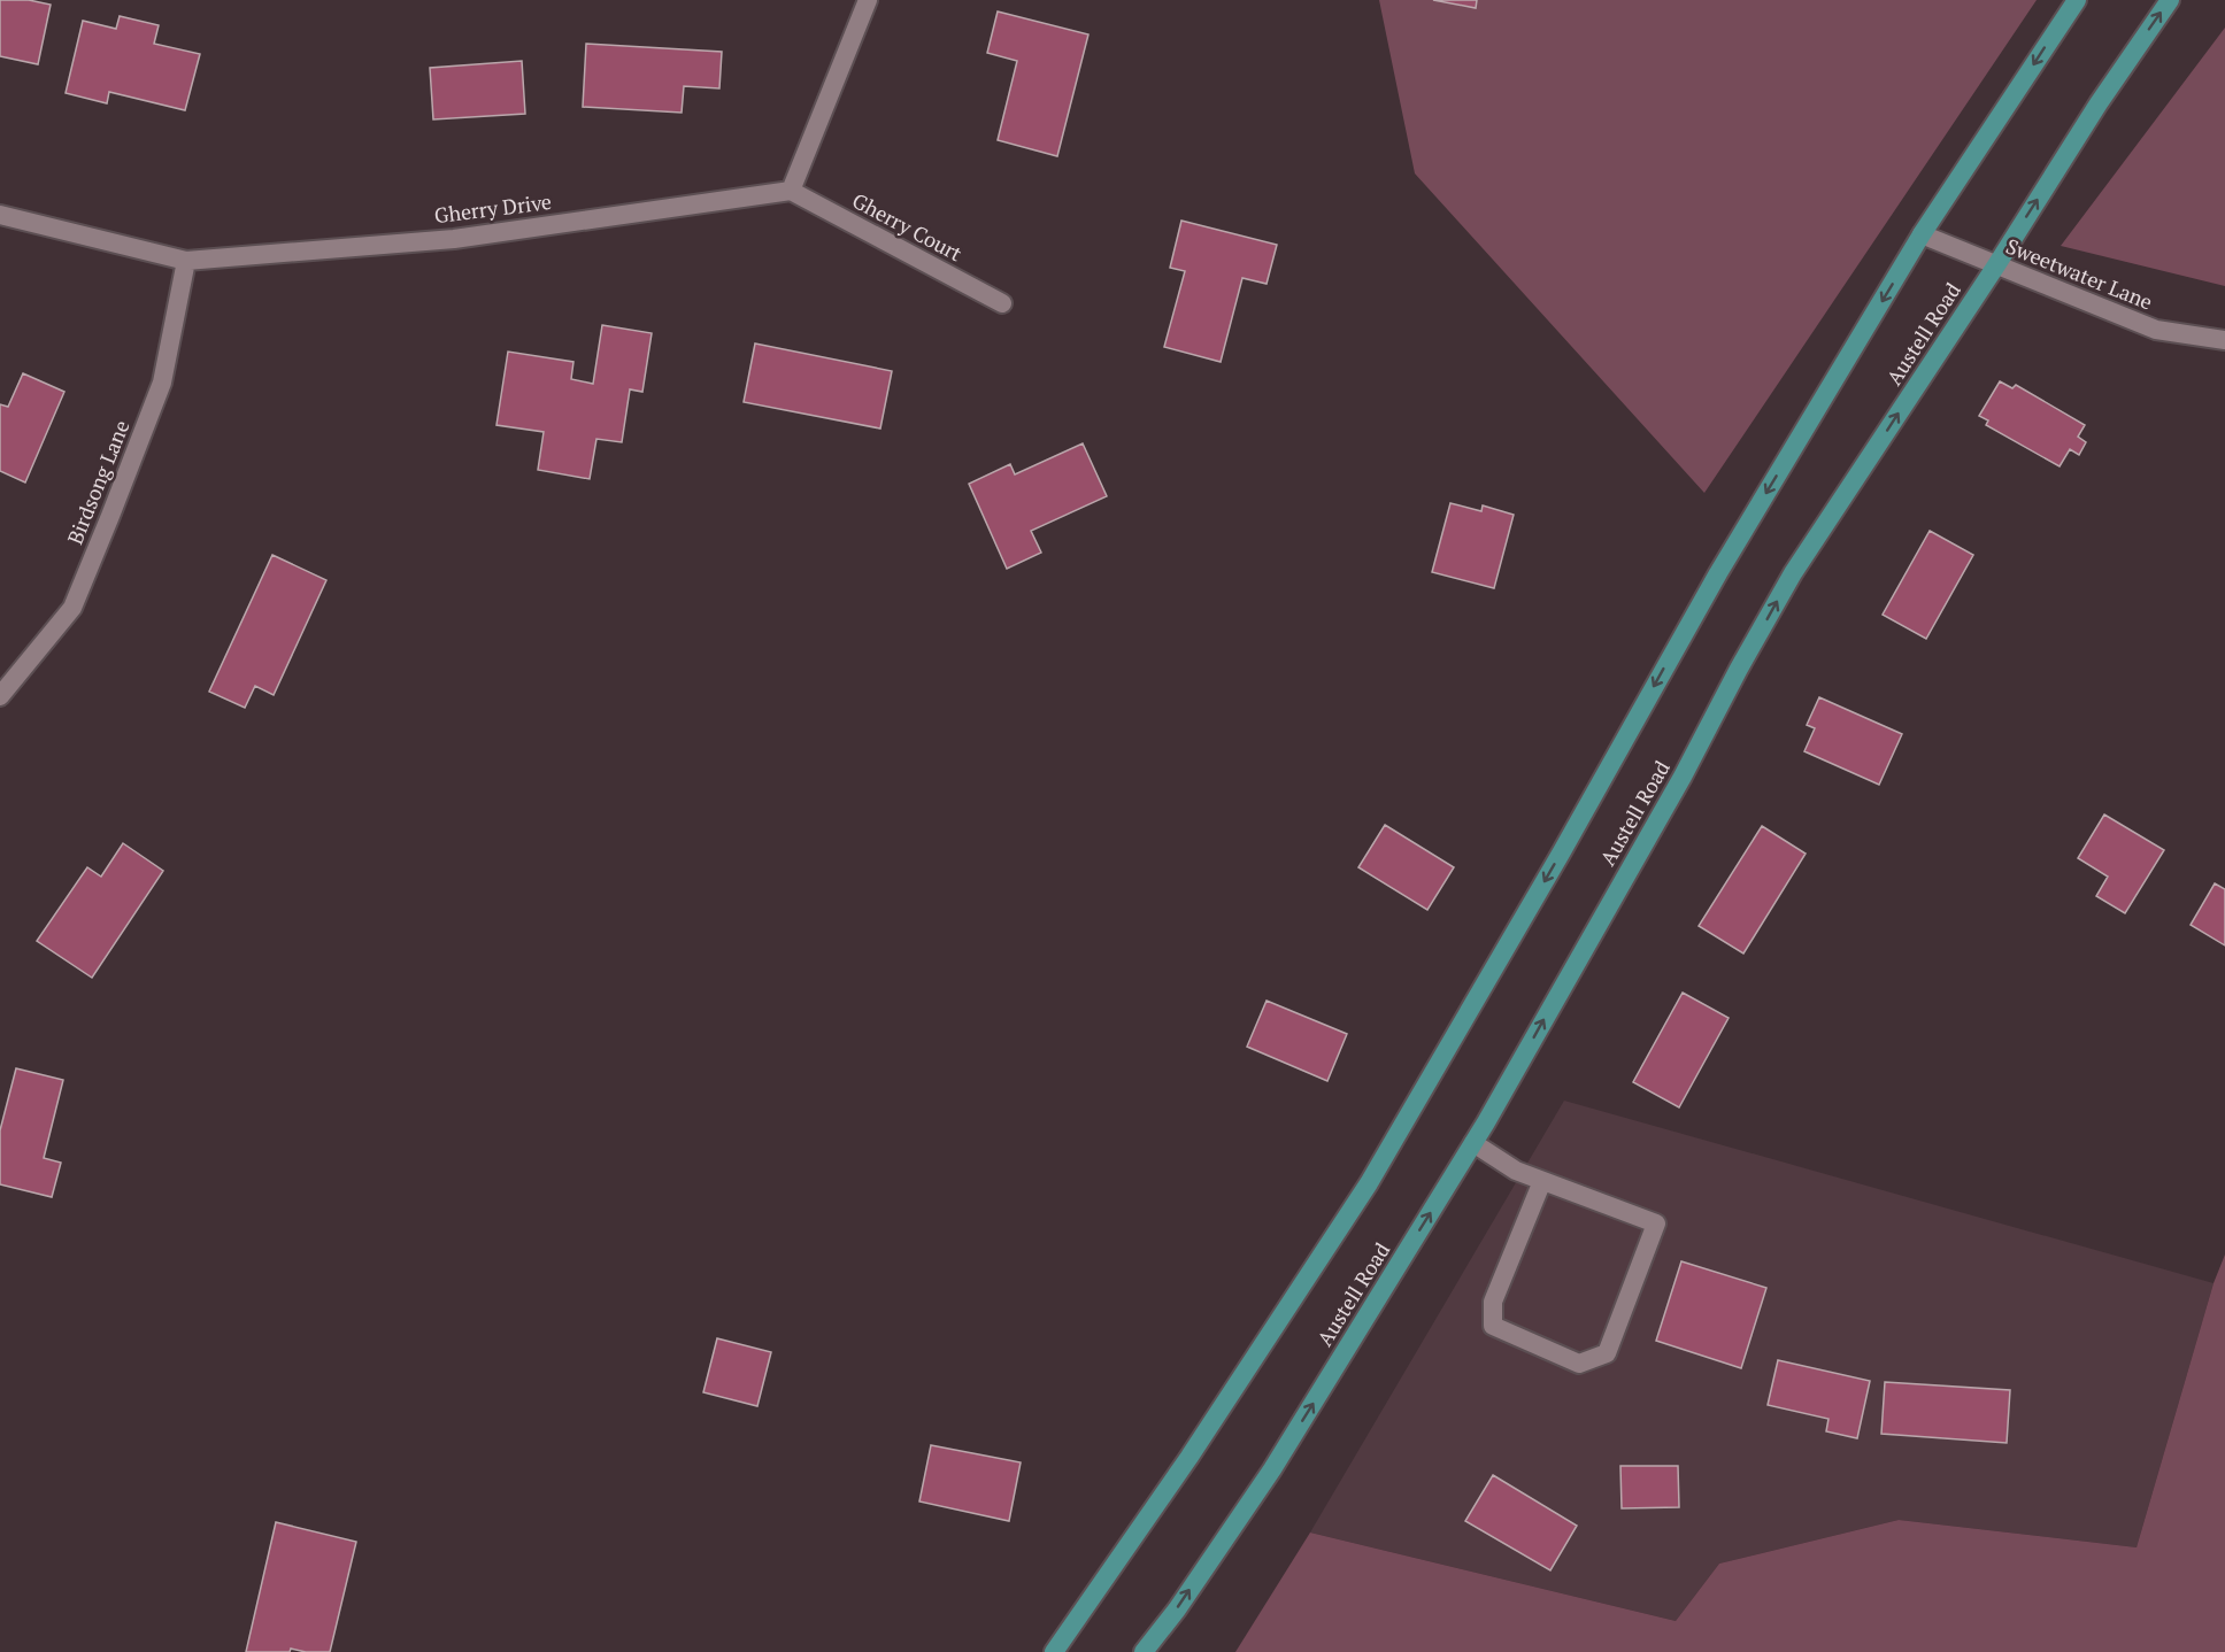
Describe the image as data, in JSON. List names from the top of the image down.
{
  "streets": {
    "main road": ["Austell Road"],
    "street": [
      "Gherry Drive",
      "Gherry Court",
      "Sweetwater Lane",
      "Birdsong Lane"
    ]
  },
  "crossings": [
    ["Gherry Drive", "Gherry Court"],
    ["Gherry Drive", "Birdsong Lane"],
    ["Sweetwater Lane", "Austell Road"]
  ]
}
